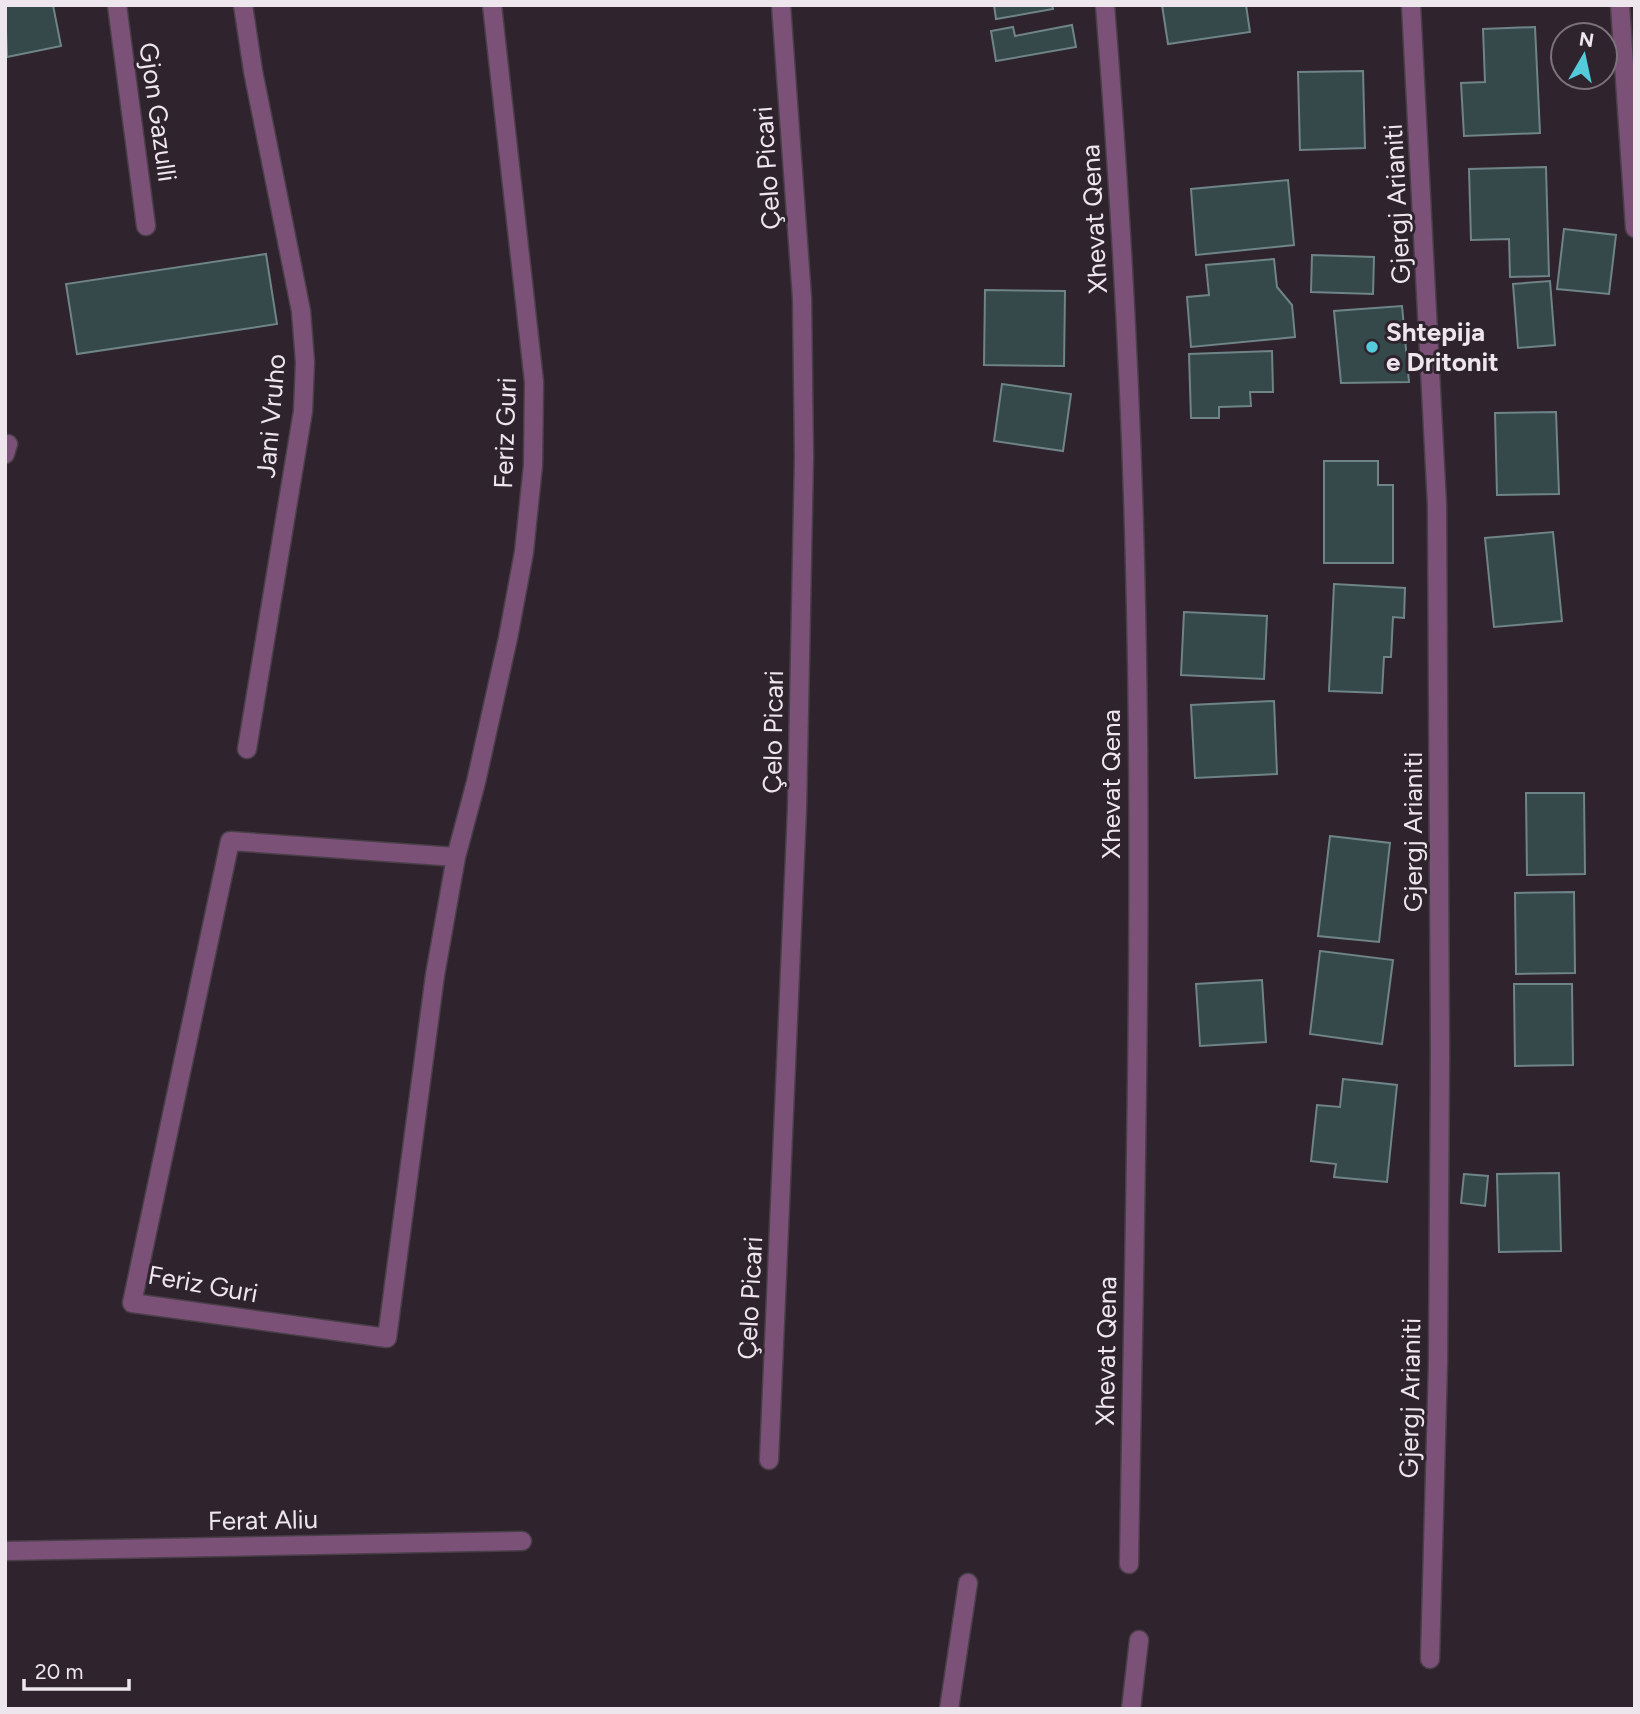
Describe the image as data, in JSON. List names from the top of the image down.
{
  "streets": {
    "street": [
      "Gjon Gazulli",
      "Çelo Picari",
      "Gjergj Arianiti",
      "Xhevat Qena",
      "Jani Vruho",
      "Feriz Guri",
      "Ferat Aliu"
    ]
  },
  "places": ["Shtepija e Dritonit"],
  "scale_bar": "20 m",
  "north": "top"
}
